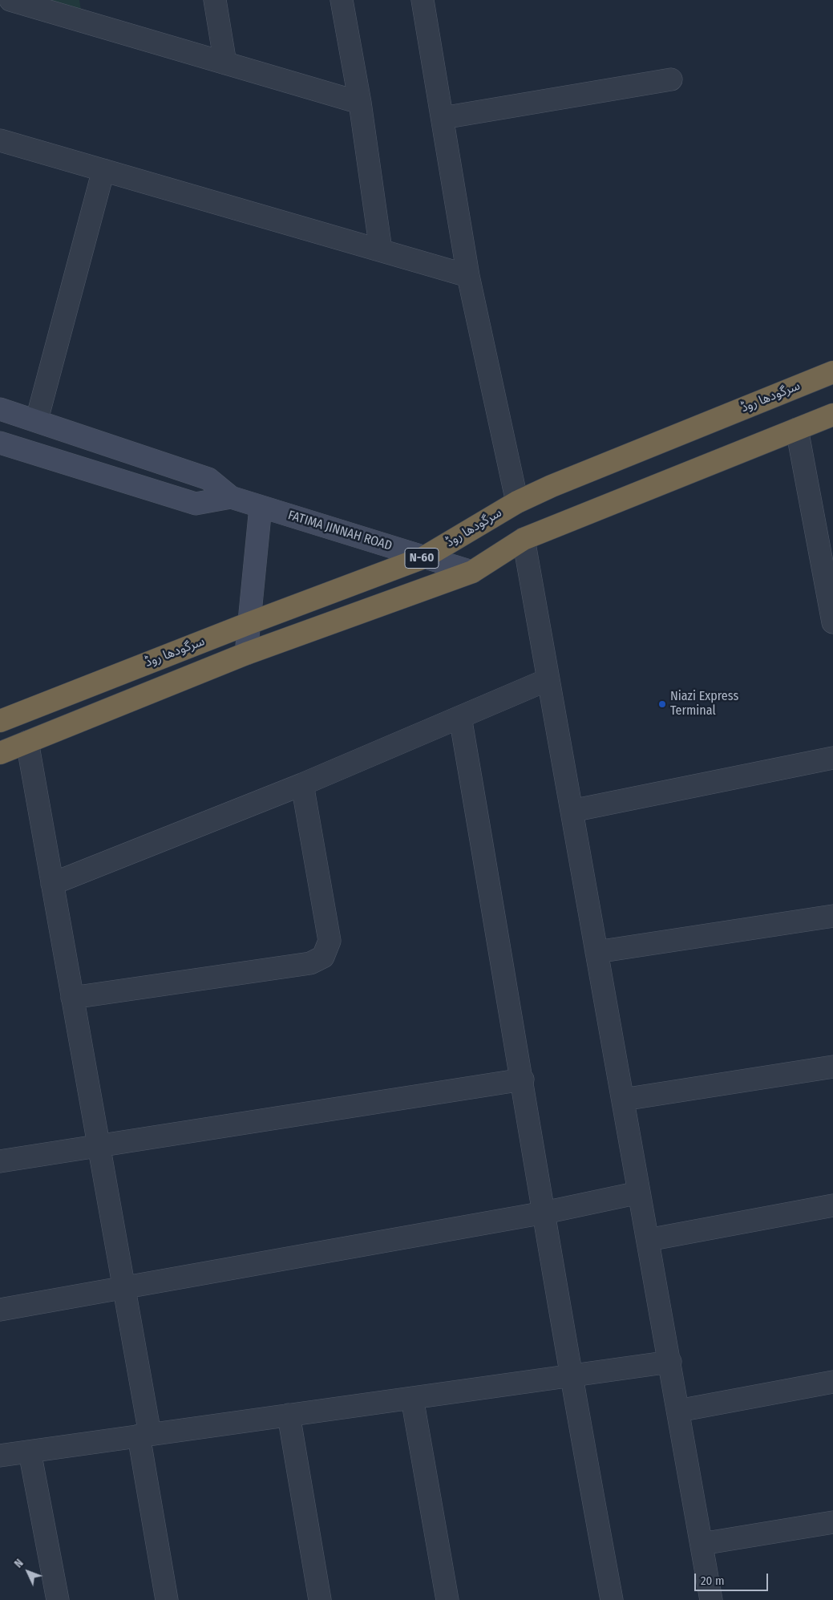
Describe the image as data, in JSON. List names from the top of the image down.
{
  "streets": {
    "highway": ["سرگودھا روڈ", "N-60"],
    "main road": ["FATIMA JINNAH ROAD"]
  },
  "crossings": [
    ["سرگودھا روڈ", "FATIMA JINNAH ROAD"],
    ["FATIMA JINNAH ROAD", "N-60"]
  ],
  "places": ["Niazi Express Terminal"],
  "scale_bar": "20 m",
  "north": "top left"
}
